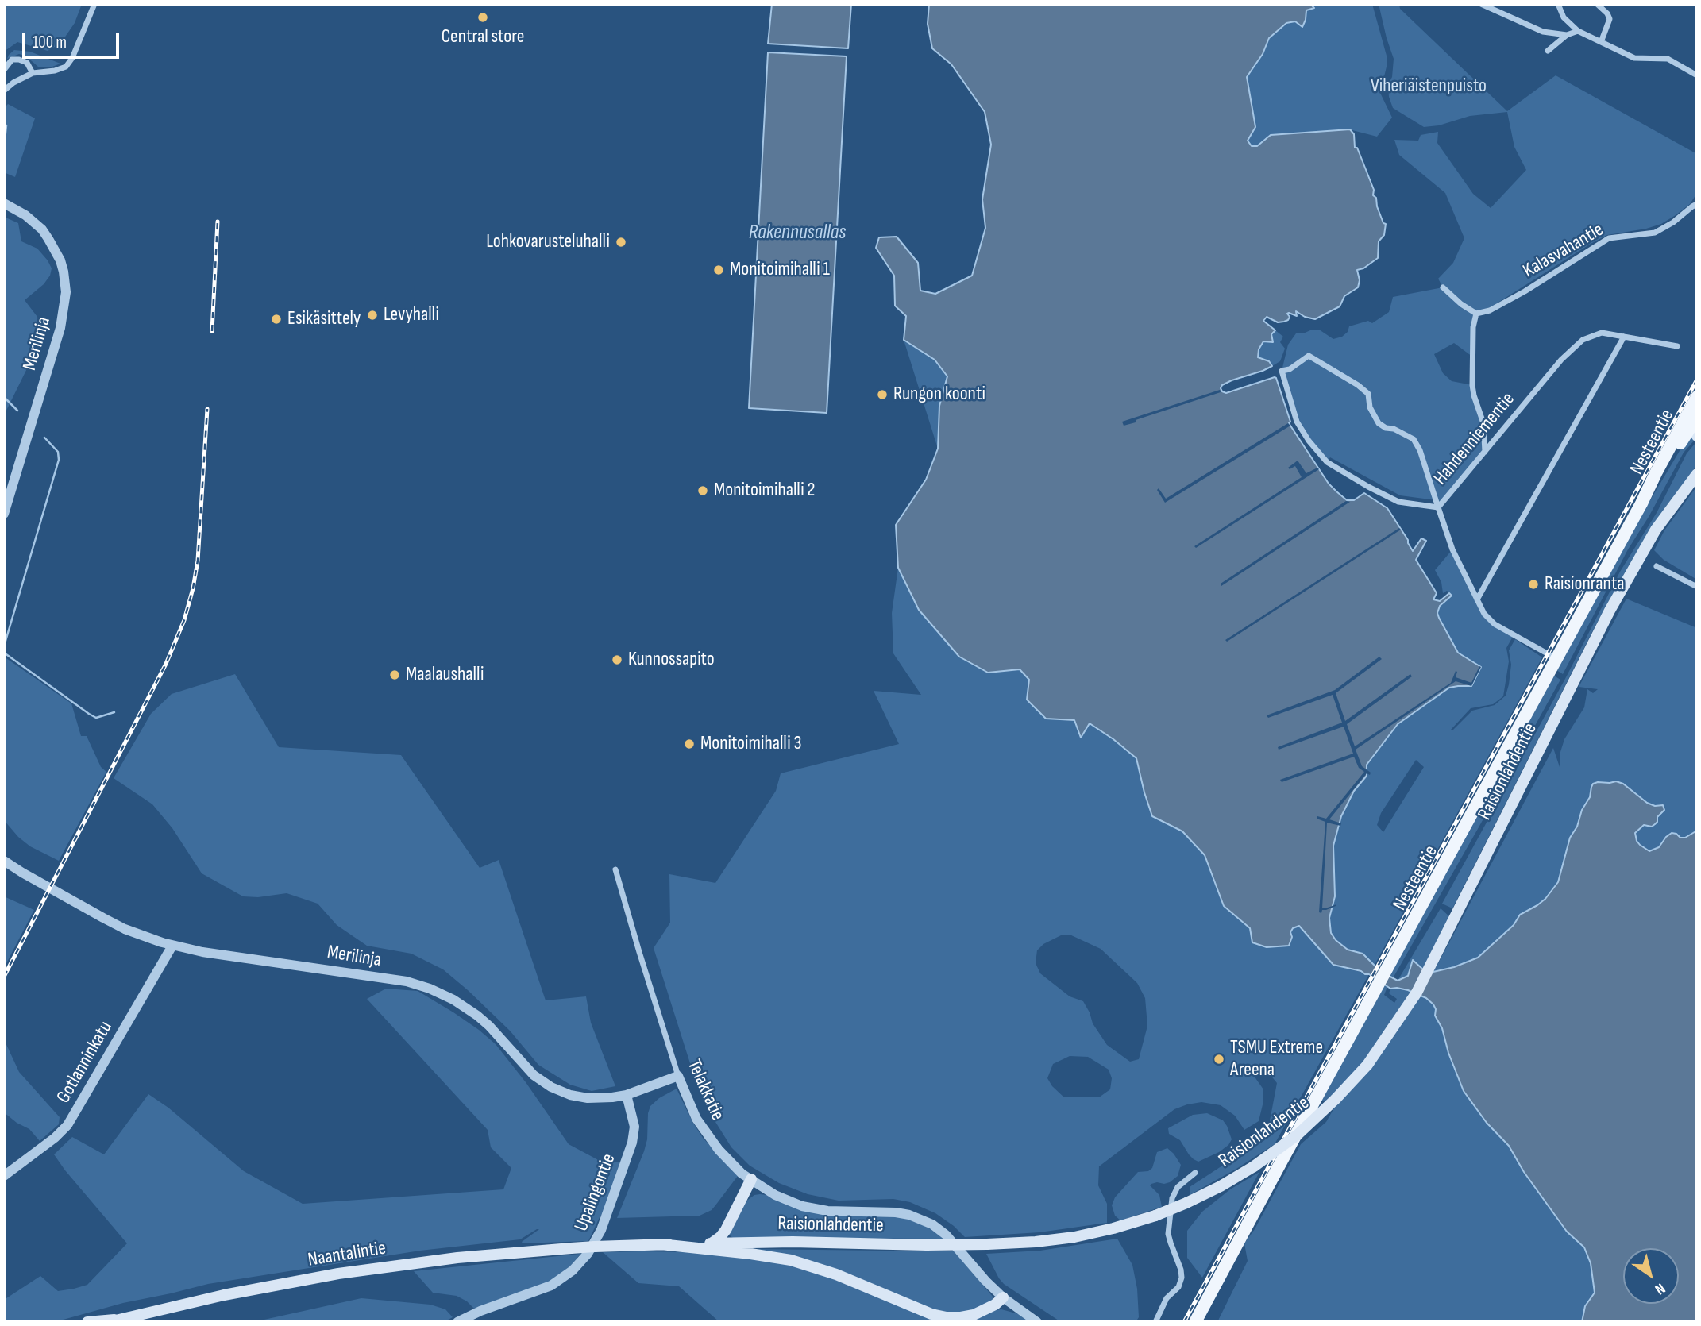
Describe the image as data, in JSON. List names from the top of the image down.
{
  "streets": {
    "main road": ["Nesteentie", "Raisionlahdentie", "Naantalintie"],
    "street": [
      "Kalasvahantie",
      "Merilinja",
      "Hahdenniementie",
      "Gotlanninkatu",
      "Telakkatie",
      "Upalingontie"
    ]
  },
  "crossings": [
    ["Merilinja", "Gotlanninkatu"],
    ["Merilinja", "Telakkatie"],
    ["Merilinja", "Upalingontie"],
    ["Hahdenniementie", "Nesteentie"],
    ["Raisionlahdentie", "Naantalintie"]
  ],
  "water": ["Rakennusallas"],
  "parks": ["Viheriäistenpuisto"],
  "places": [
    "Central store",
    "Lohkovarusteluhalli",
    "Monitoimihalli 1",
    "Levyhalli",
    "Esikäsittely",
    "Rungon koonti",
    "Monitoimihalli 2",
    "Raisionranta",
    "Kunnossapito",
    "Maalaushalli",
    "Monitoimihalli 3",
    "TSMU Extreme Areena"
  ],
  "scale_bar": "100 m",
  "north": "bottom right"
}
